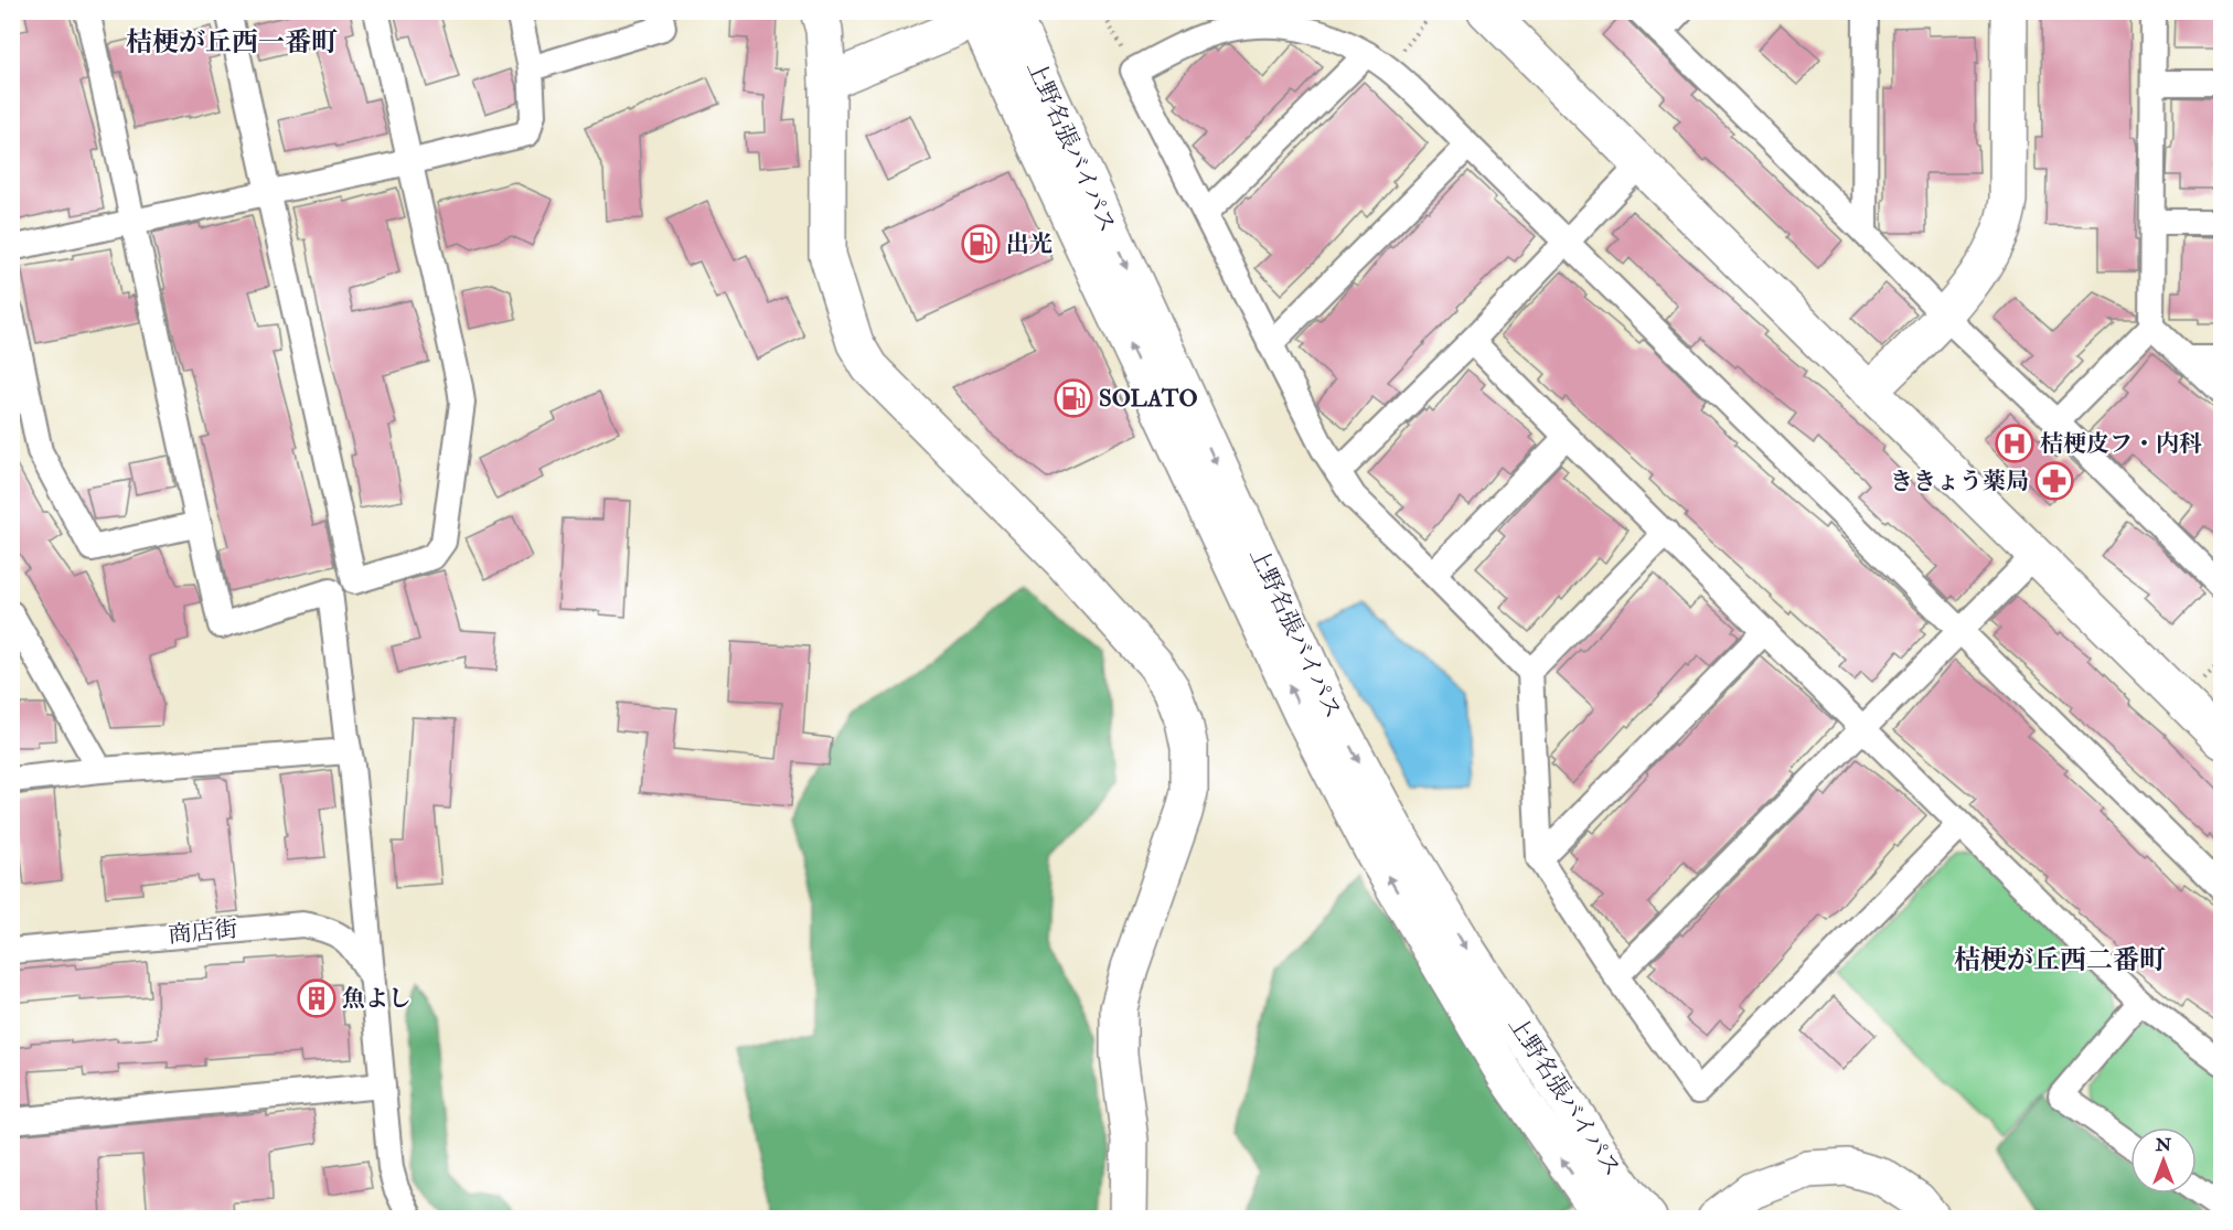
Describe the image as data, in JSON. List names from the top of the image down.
{
  "streets": {
    "main road": ["上野名張バイパス"],
    "street": ["商店街"]
  },
  "districts": ["桔梗が丘西一番町", "桔梗が丘西二番町"],
  "places": {
    "fuel station": ["出光", "SOLATO"],
    "hospital": ["桔梗皮フ・内科"],
    "pharmacy": ["ききょう薬局"],
    "building": ["魚よし"]
  },
  "north": "top"
}
